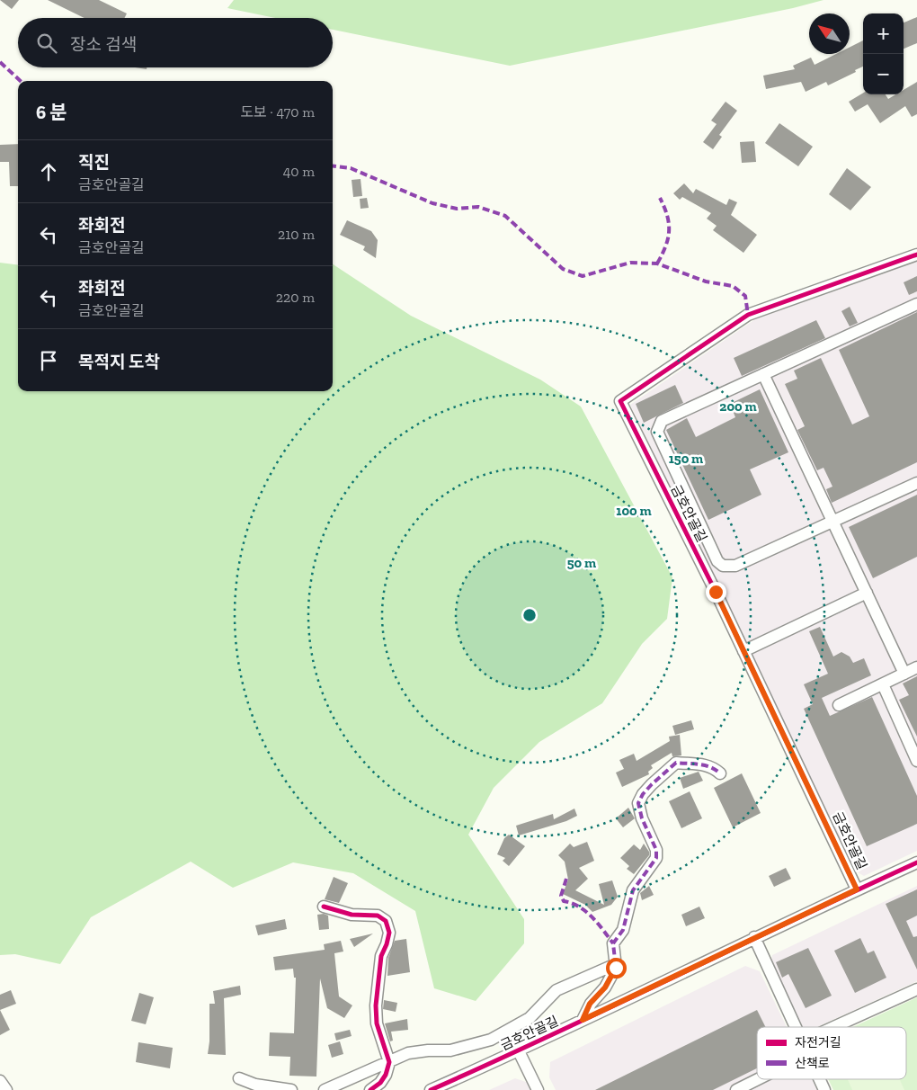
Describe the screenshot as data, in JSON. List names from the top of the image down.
{
  "streets": {
    "street": ["금호안골길"]
  },
  "legend": ["자전거길", "산책로"],
  "north": "top left",
  "page": {
    "map_buttons": ["+", "−"],
    "search": "장소 검색",
    "heading": ["6 분", "도보 · 470 m"],
    "list": [
      ["직진", "금호안골길", "40 m"],
      ["좌회전", "금호안골길", "210 m"],
      ["좌회전", "금호안골길", "220 m"],
      "목적지 도착"
    ]
  },
  "rings": [
    "200 m",
    "150 m",
    "100 m",
    "50 m"
  ]
}
